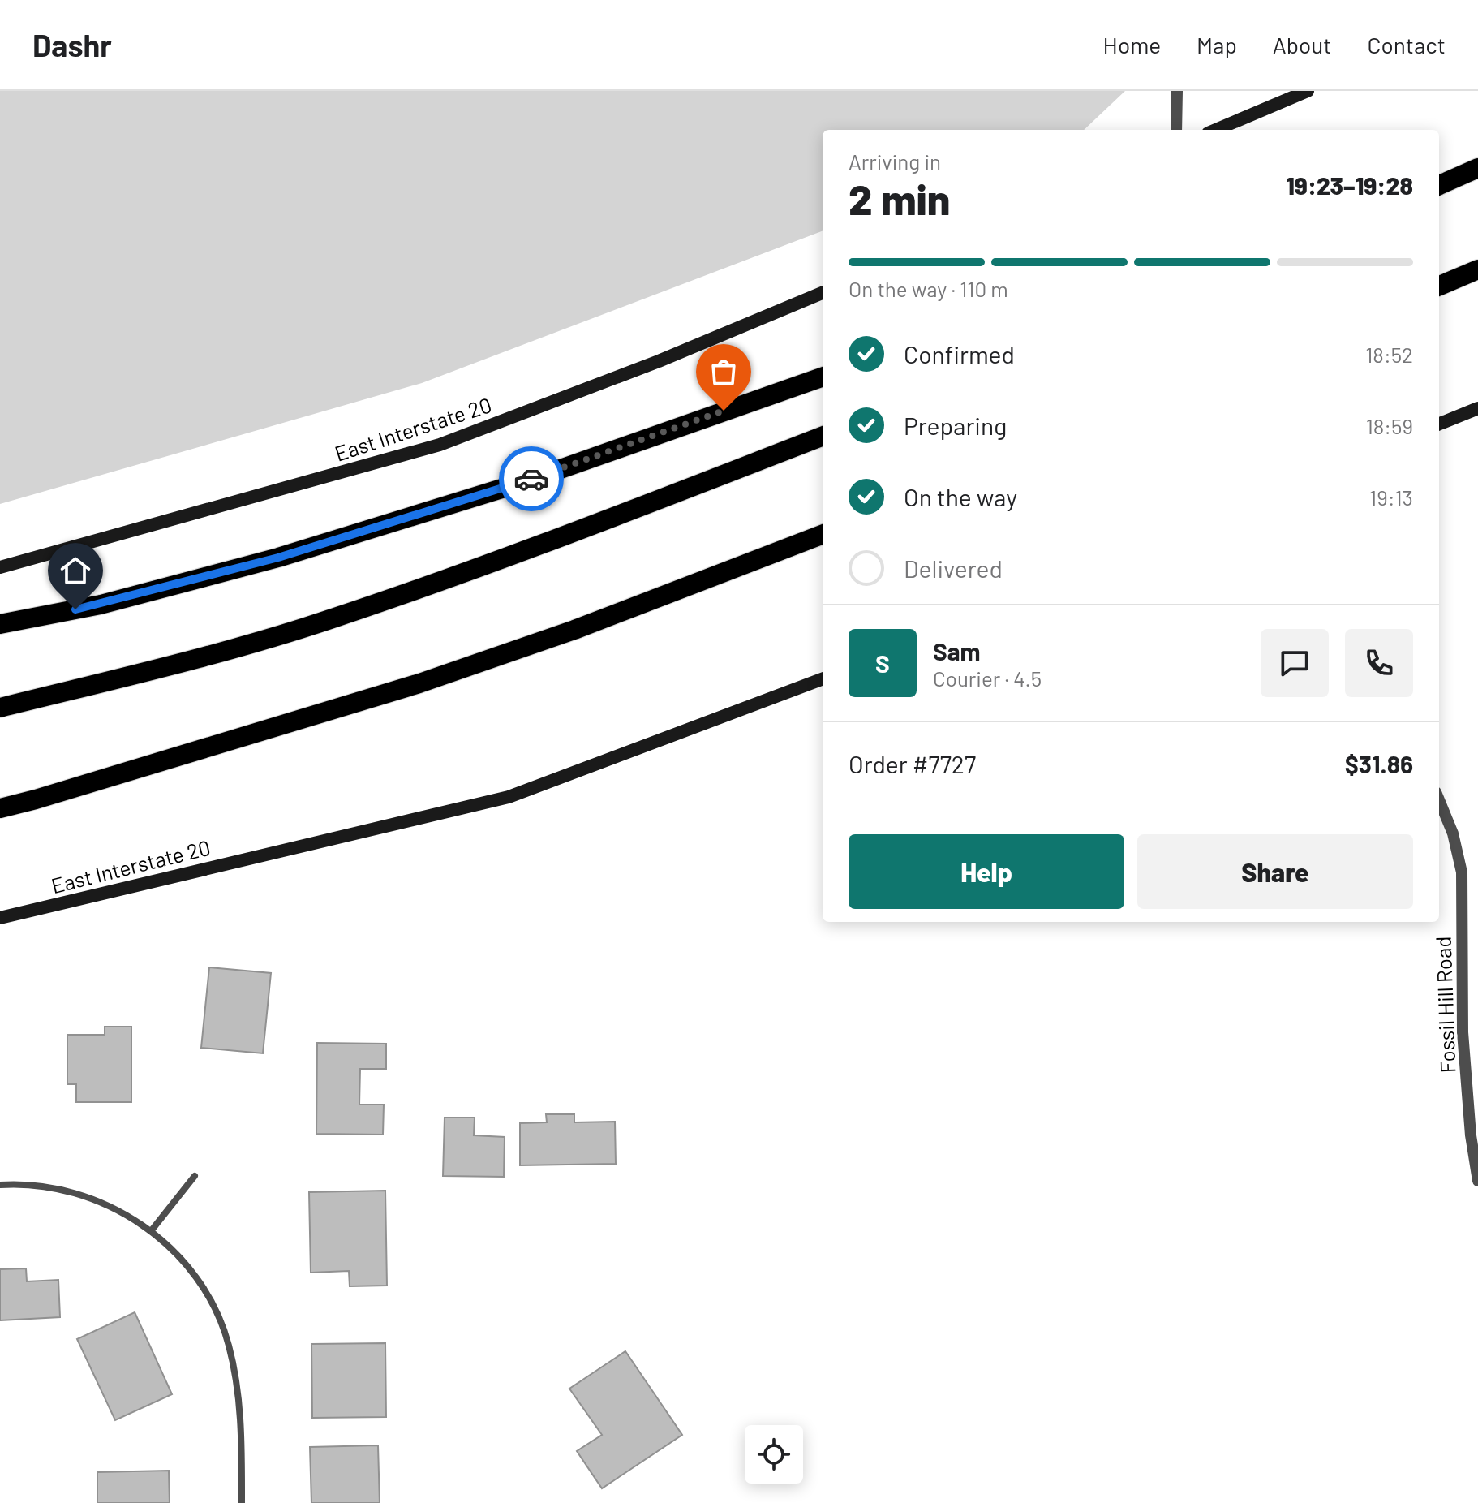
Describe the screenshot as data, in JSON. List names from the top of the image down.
{
  "streets": {
    "main road": ["East Interstate 20"],
    "street": ["Fossil Hill Road"]
  },
  "page": {
    "header": "Dashr",
    "nav": [
      "Home",
      "Map",
      "About",
      "Contact"
    ],
    "heading": ["2 min", "Arriving in", "19:23–19:28"],
    "panel": [
      "Sam",
      "Courier · 4.5",
      "Order #7727",
      "$31.86"
    ],
    "bar": "On the way · 110 m",
    "list": [
      ["Confirmed", "18:52"],
      ["Preparing", "18:59"],
      ["On the way", "19:13"],
      "Delivered"
    ],
    "round": "S",
    "buttons": ["Help", "Share"]
  }
}
